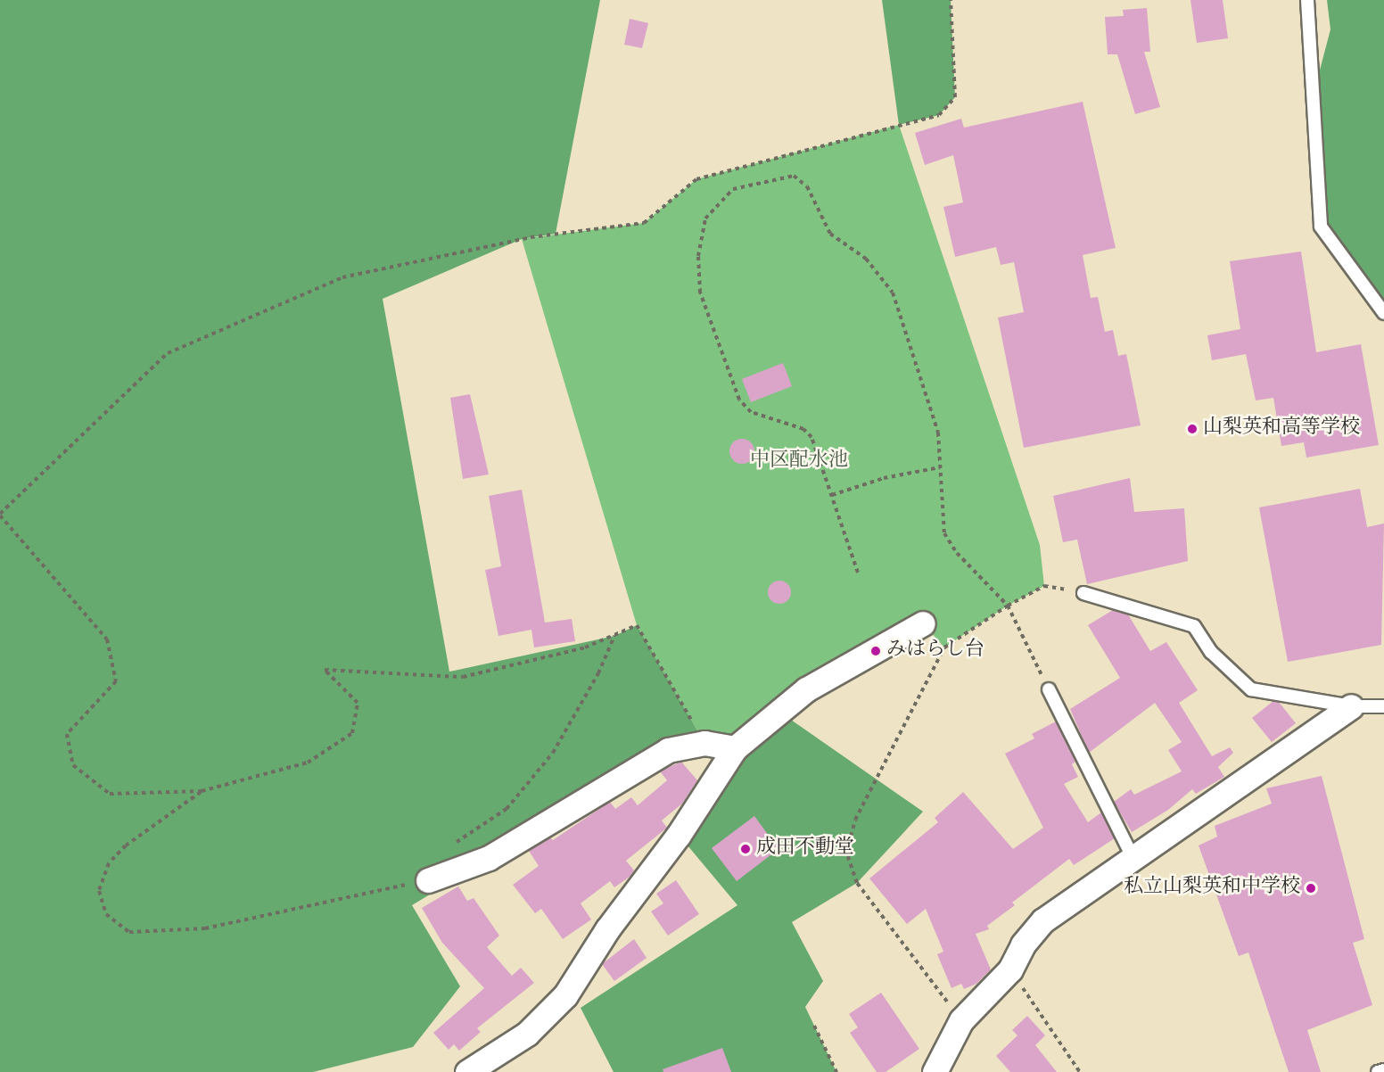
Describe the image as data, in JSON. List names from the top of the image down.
{
  "parks": ["中区配水池"],
  "places": [
    "山梨英和高等学校",
    "みはらし台",
    "成田不動堂",
    "私立山梨英和中学校"
  ]
}
